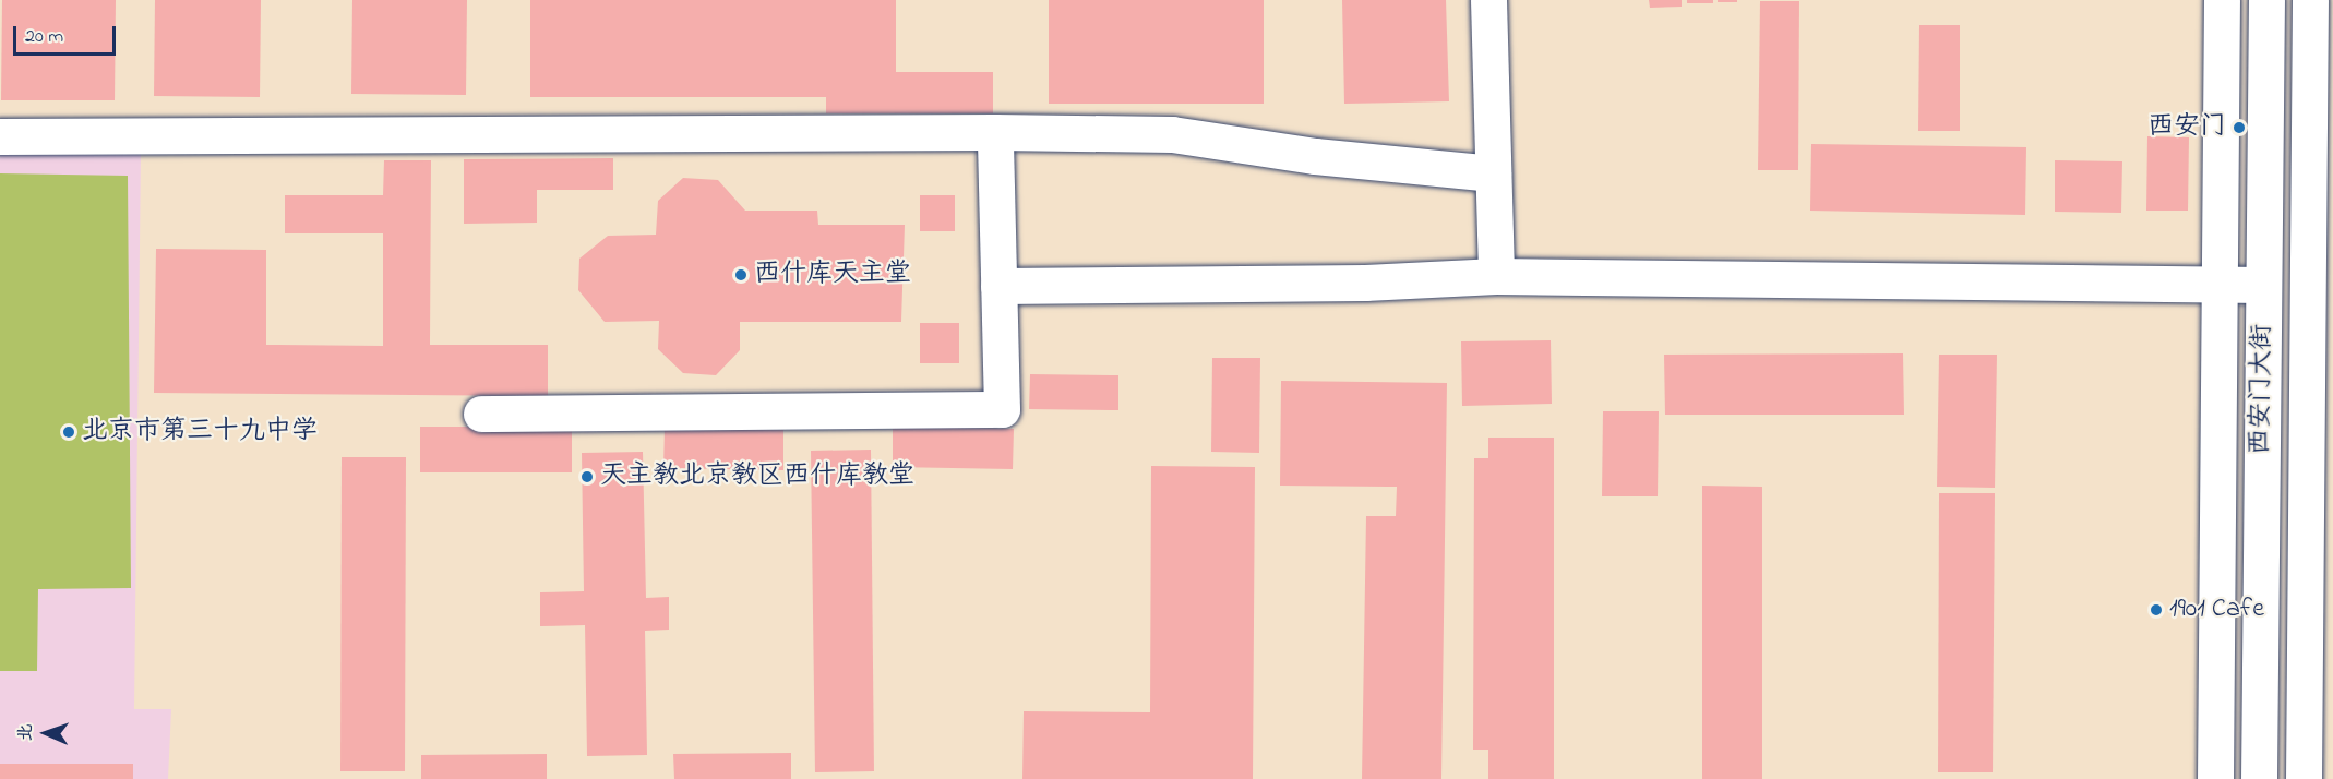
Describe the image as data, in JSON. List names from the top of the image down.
{
  "streets": {
    "street": ["西安门大街"]
  },
  "places": [
    "西安门",
    "西什库天主堂",
    "北京市第三十九中学",
    "天主教北京教区西什库教堂",
    "1901 Cafe"
  ],
  "scale_bar": "20 m",
  "north": "left"
}
